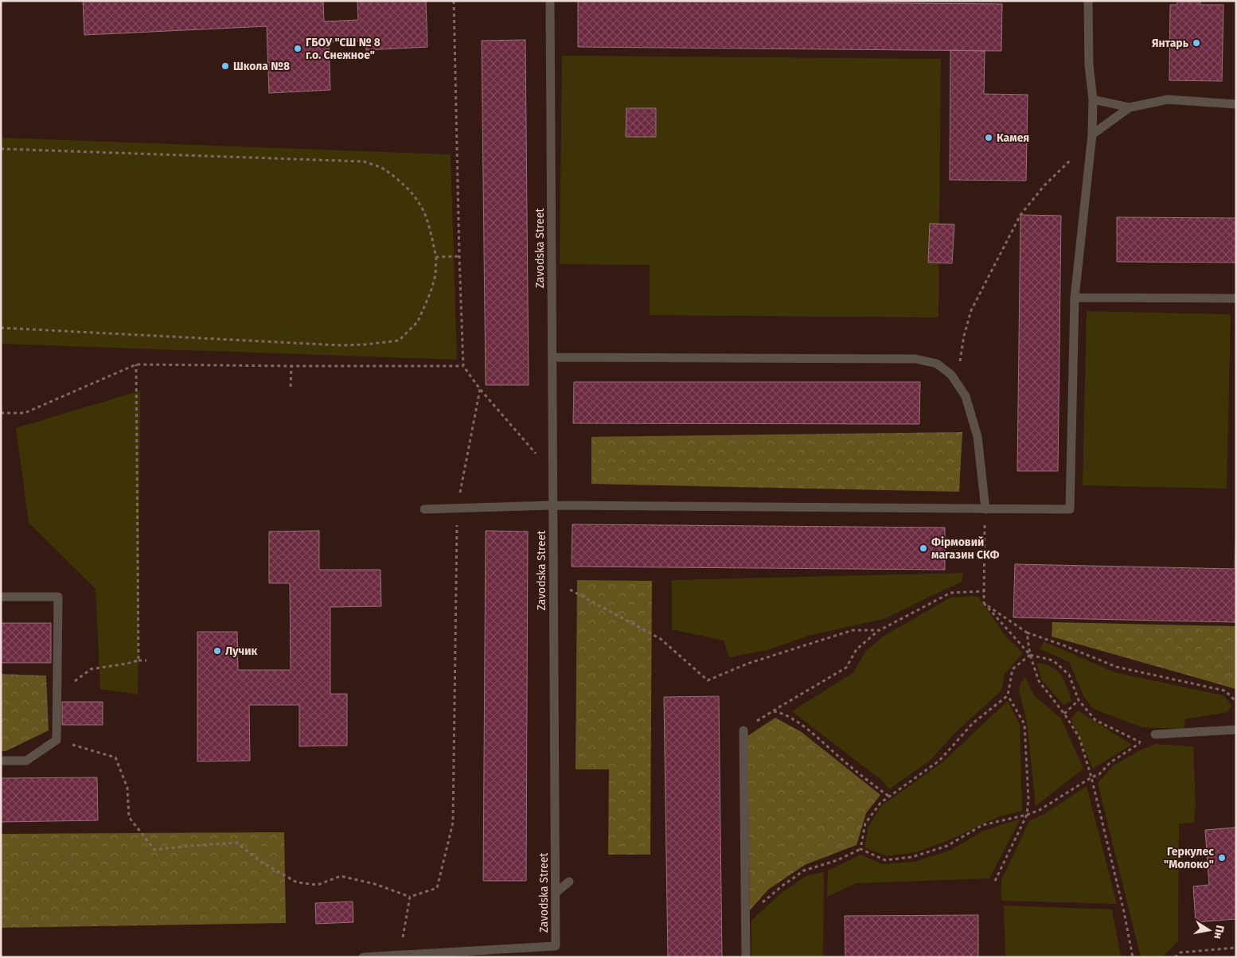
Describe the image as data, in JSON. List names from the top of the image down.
{
  "streets": {
    "lane": ["Zavodska Street"]
  },
  "places": [
    "Янтарь",
    "ГБОУ \"СШ № 8 г.о. Снежное\"",
    "Школа №8",
    "Камея",
    "Фірмовий магазин СКФ",
    "Лучик",
    "Геркулес \"Молоко\""
  ],
  "north": "right"
}
